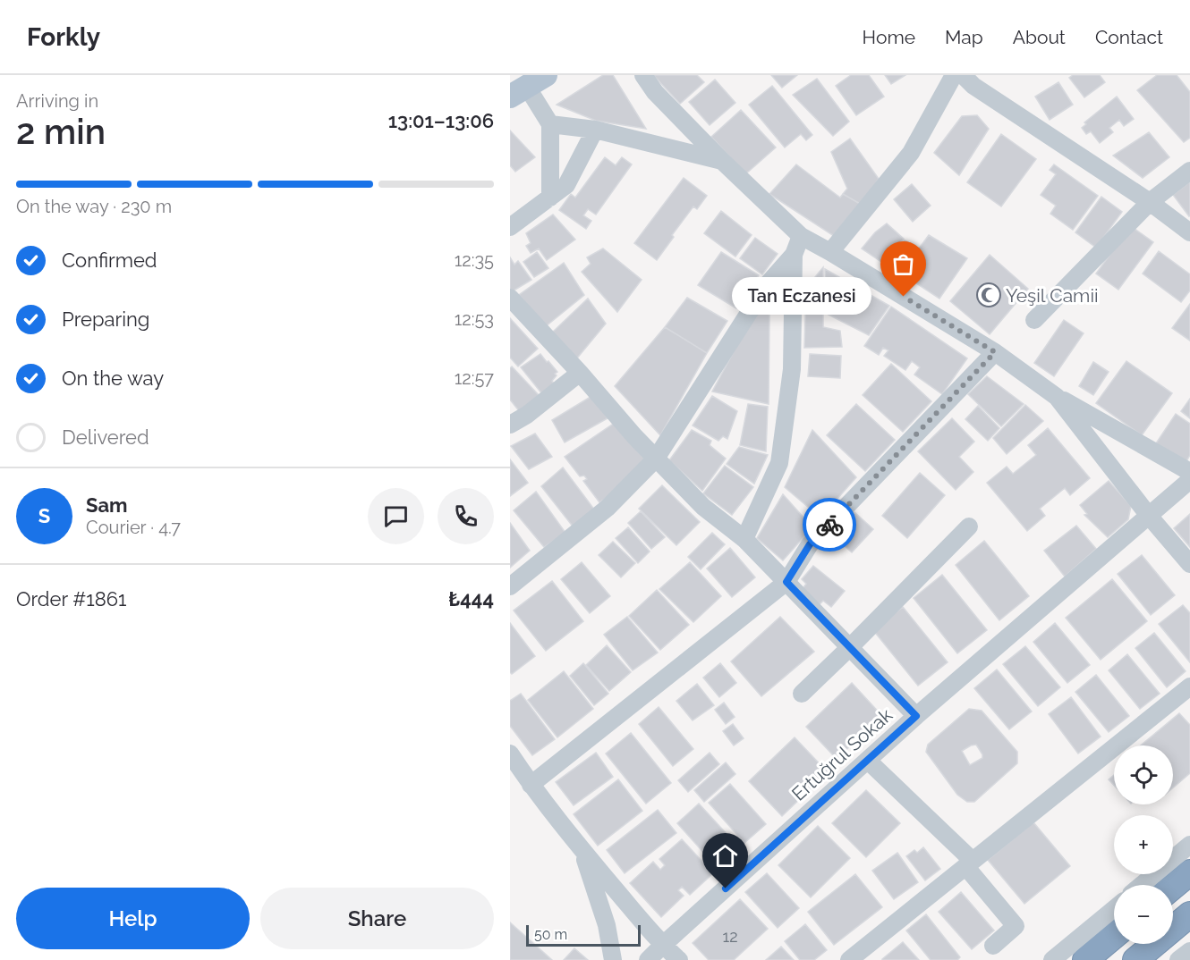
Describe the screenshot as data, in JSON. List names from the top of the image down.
{
  "streets": {
    "street": ["Ertuğrul Sokak"]
  },
  "places": {
    "mosque": ["Yeşil Camii"],
    "other": ["Tan Eczanesi"]
  },
  "house_numbers": ["12"],
  "scale_bar": "50 m",
  "page": {
    "header": "Forkly",
    "nav": [
      "Home",
      "Map",
      "About",
      "Contact"
    ],
    "heading": ["2 min", "Arriving in", "13:01–13:06"],
    "panel": [
      "Sam",
      "Courier · 4.7",
      "Order #1861",
      "₺444"
    ],
    "bar": "On the way · 230 m",
    "list": [
      ["Confirmed", "12:35"],
      ["Preparing", "12:53"],
      ["On the way", "12:57"],
      "Delivered"
    ],
    "bubble": "Tan Eczanesi",
    "round": "S",
    "map_buttons": ["+", "−"],
    "buttons": ["Help", "Share"],
    "scale": "50 m"
  }
}
